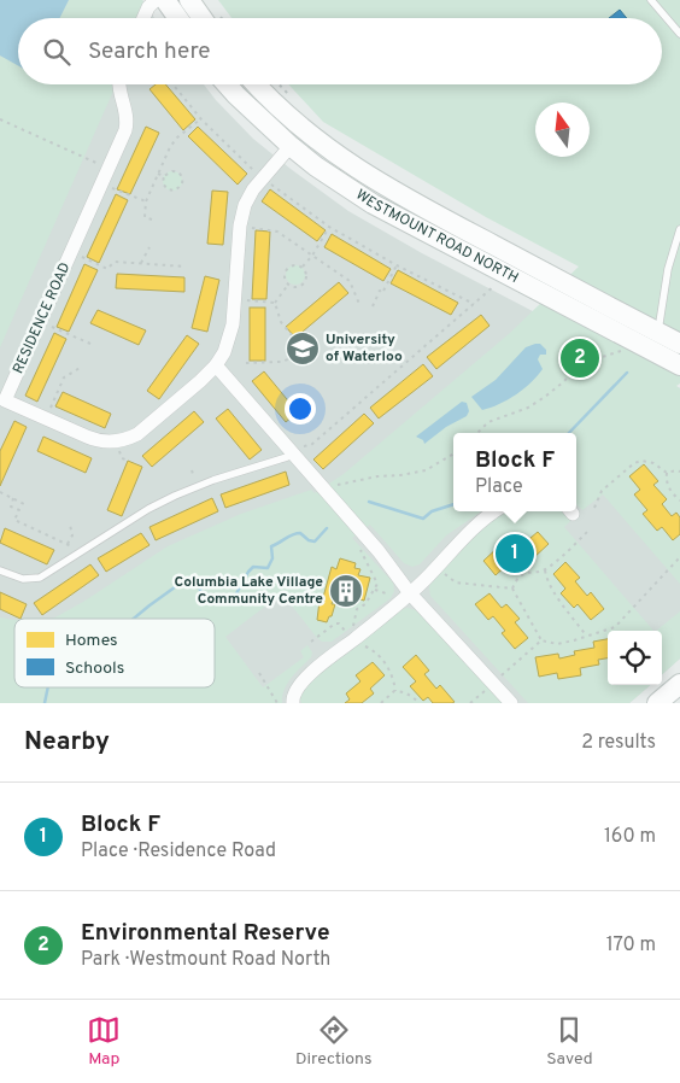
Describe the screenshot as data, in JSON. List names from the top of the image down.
{
  "streets": {
    "main road": ["WESTMOUNT ROAD NORTH"],
    "street": ["RESIDENCE ROAD"]
  },
  "crossings": [
    ["WESTMOUNT ROAD NORTH", "RESIDENCE ROAD"]
  ],
  "places": {
    "school or university": ["University of Waterloo"],
    "building": ["Columbia Lake Village Community Centre"]
  },
  "legend": ["Homes", "Schools"],
  "north": "top",
  "page": {
    "search": "Search here",
    "pins": ["2", "1"],
    "popup": ["Block F", "Place"],
    "heading": ["Nearby", "2 results"],
    "list": [
      {
        "mark": "1",
        "name": "Block F",
        "note": "Place · Residence Road",
        "value": "160 m"
      },
      {
        "mark": "2",
        "name": "Environmental Reserve",
        "note": "Park · Westmount Road North",
        "value": "170 m"
      }
    ],
    "nav": ["Map", "Directions", "Saved"]
  }
}
